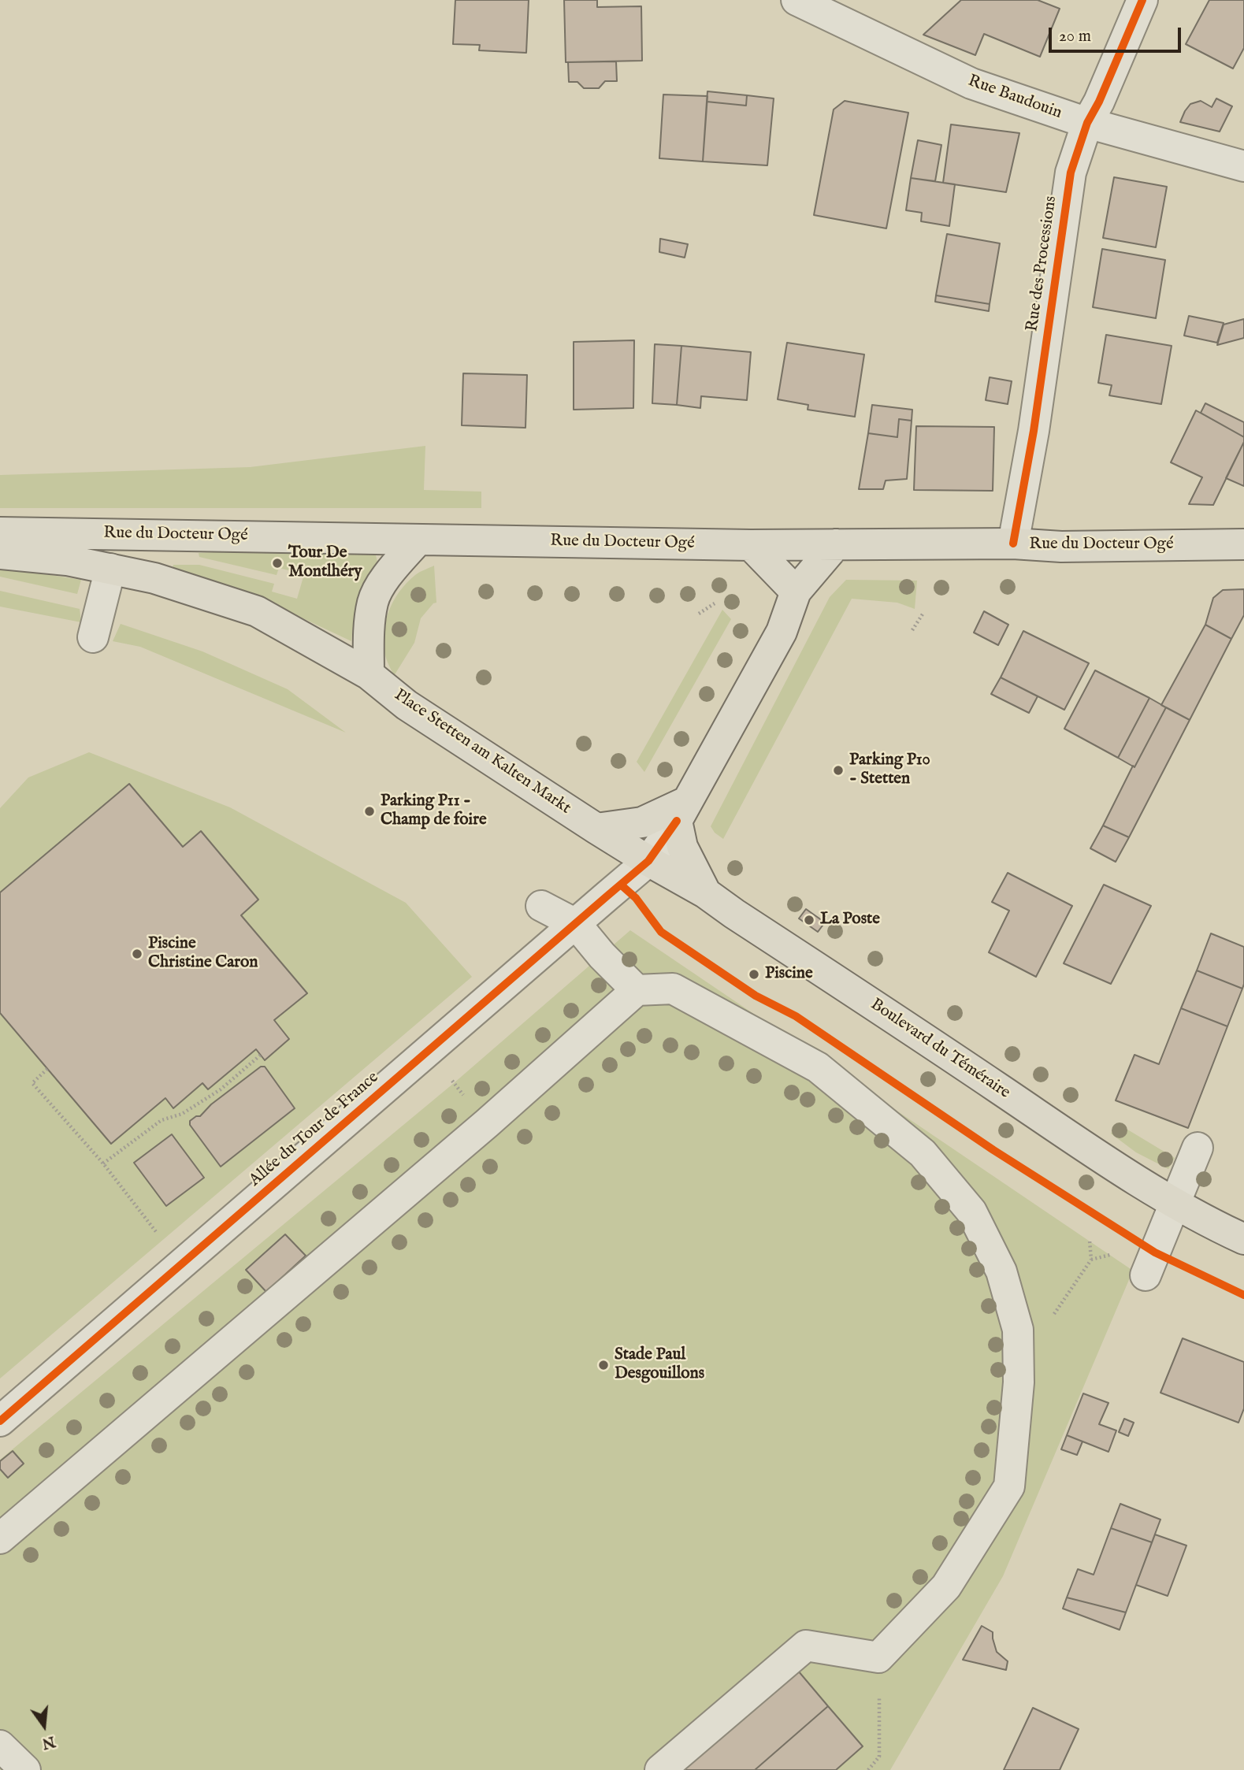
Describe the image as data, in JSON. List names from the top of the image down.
{
  "streets": {
    "main road": ["Rue du Docteur Ogé", "Place Stetten am Kalten Markt", "Boulevard du Téméraire"],
    "street": ["Rue Baudouin", "Rue des Processions", "Allée du Tour de France"]
  },
  "crossings": [
    ["Rue Baudouin", "Rue des Processions"],
    ["Rue des Processions", "Rue du Docteur Ogé"],
    ["Rue du Docteur Ogé", "Place Stetten am Kalten Markt"],
    ["Place Stetten am Kalten Markt", "Boulevard du Téméraire"],
    ["Place Stetten am Kalten Markt", "Allée du Tour de France"],
    ["Boulevard du Téméraire", "Allée du Tour de France"]
  ],
  "places": [
    "Tour De Montlhéry",
    "Parking P10 - Stetten",
    "Parking P11 - Champ de foire",
    "La Poste",
    "Piscine Christine Caron",
    "Piscine",
    "Stade Paul Desgouillons"
  ],
  "scale_bar": "20 m",
  "north": "bottom"
}
